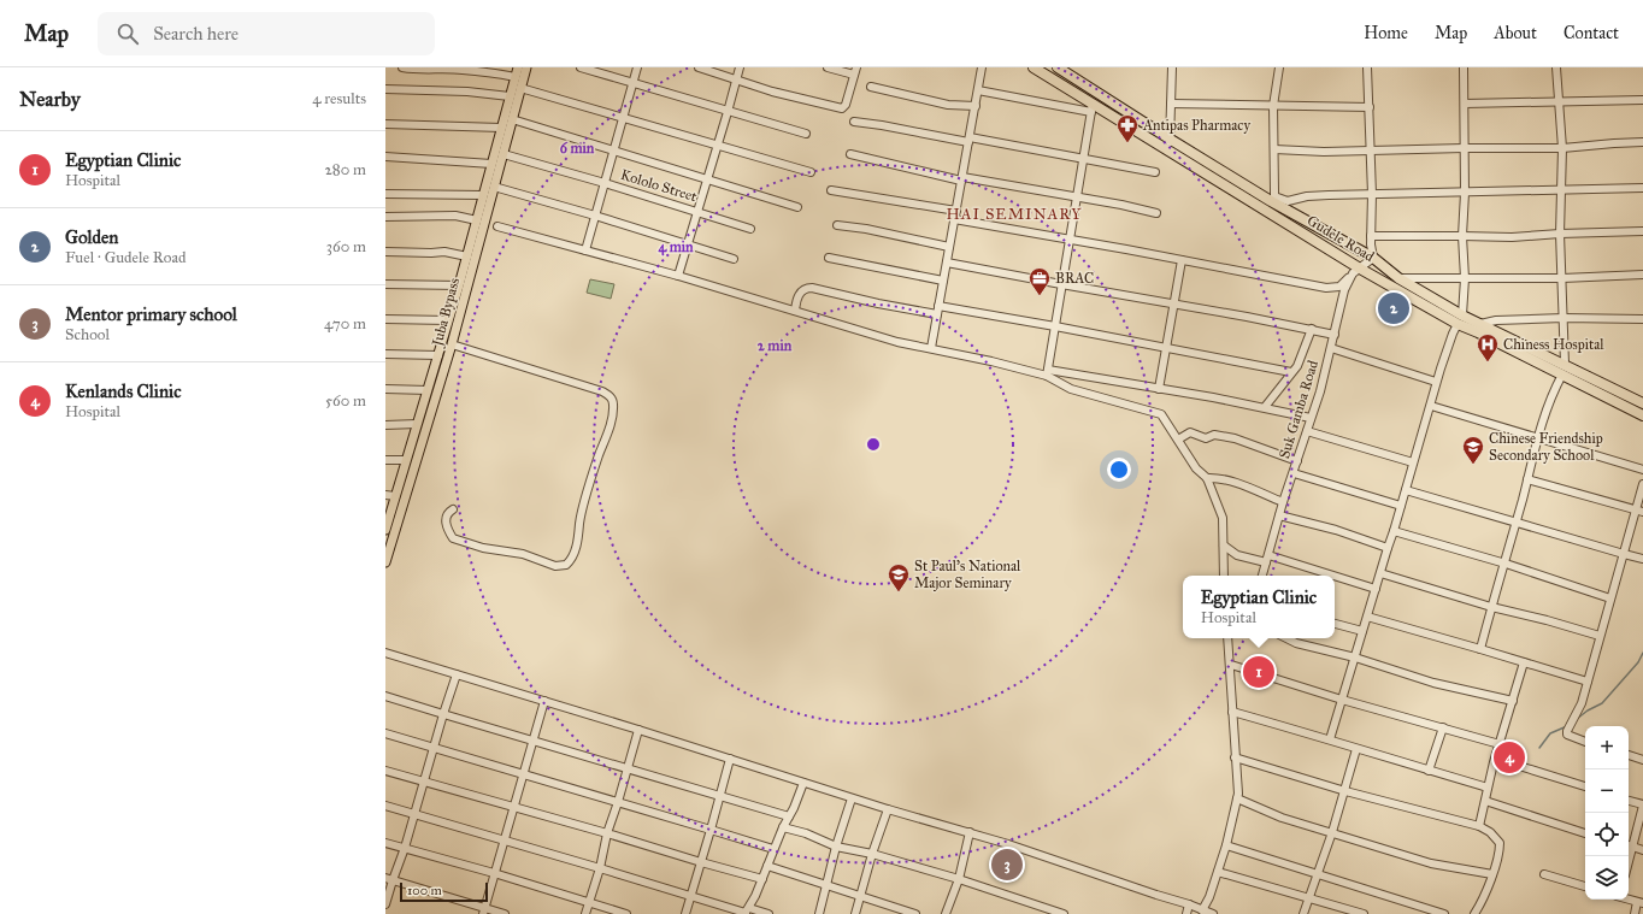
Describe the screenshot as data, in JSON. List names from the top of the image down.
{
  "streets": {
    "highway": ["Gudele Road"],
    "main road": ["Juba Bypass"],
    "street": ["Kololo Street", "Suk Gamba Road"]
  },
  "crossings": [
    ["Kololo Street", "Juba Bypass"],
    ["Gudele Road", "Suk Gamba Road"]
  ],
  "districts": ["HAI SEMINARY"],
  "places": {
    "pharmacy": ["Antipas Pharmacy"],
    "office": ["BRAC"],
    "hospital": ["Chiness Hospital"],
    "school or university": ["Chinese Friendship Secondary School", "St Paul's National Major Seminary"]
  },
  "scale_bar": "100 m",
  "page": {
    "header": "Map",
    "search": "Search here",
    "nav": [
      "Home",
      "Map",
      "About",
      "Contact"
    ],
    "heading": ["Nearby", "4 results"],
    "list": [
      {
        "mark": "1",
        "name": "Egyptian Clinic",
        "note": "Hospital",
        "value": "280 m"
      },
      {
        "mark": "2",
        "name": "Golden",
        "note": "Fuel · Gudele Road",
        "value": "360 m"
      },
      {
        "mark": "3",
        "name": "Mentor primary school",
        "note": "School",
        "value": "470 m"
      },
      {
        "mark": "4",
        "name": "Kenlands Clinic",
        "note": "Hospital",
        "value": "560 m"
      }
    ],
    "pins": [
      "2",
      "1",
      "4",
      "3"
    ],
    "popup": ["Egyptian Clinic", "Hospital"],
    "map_buttons": ["+", "−"],
    "scale": "100 m"
  },
  "rings": ["6 min", "4 min", "2 min"]
}
